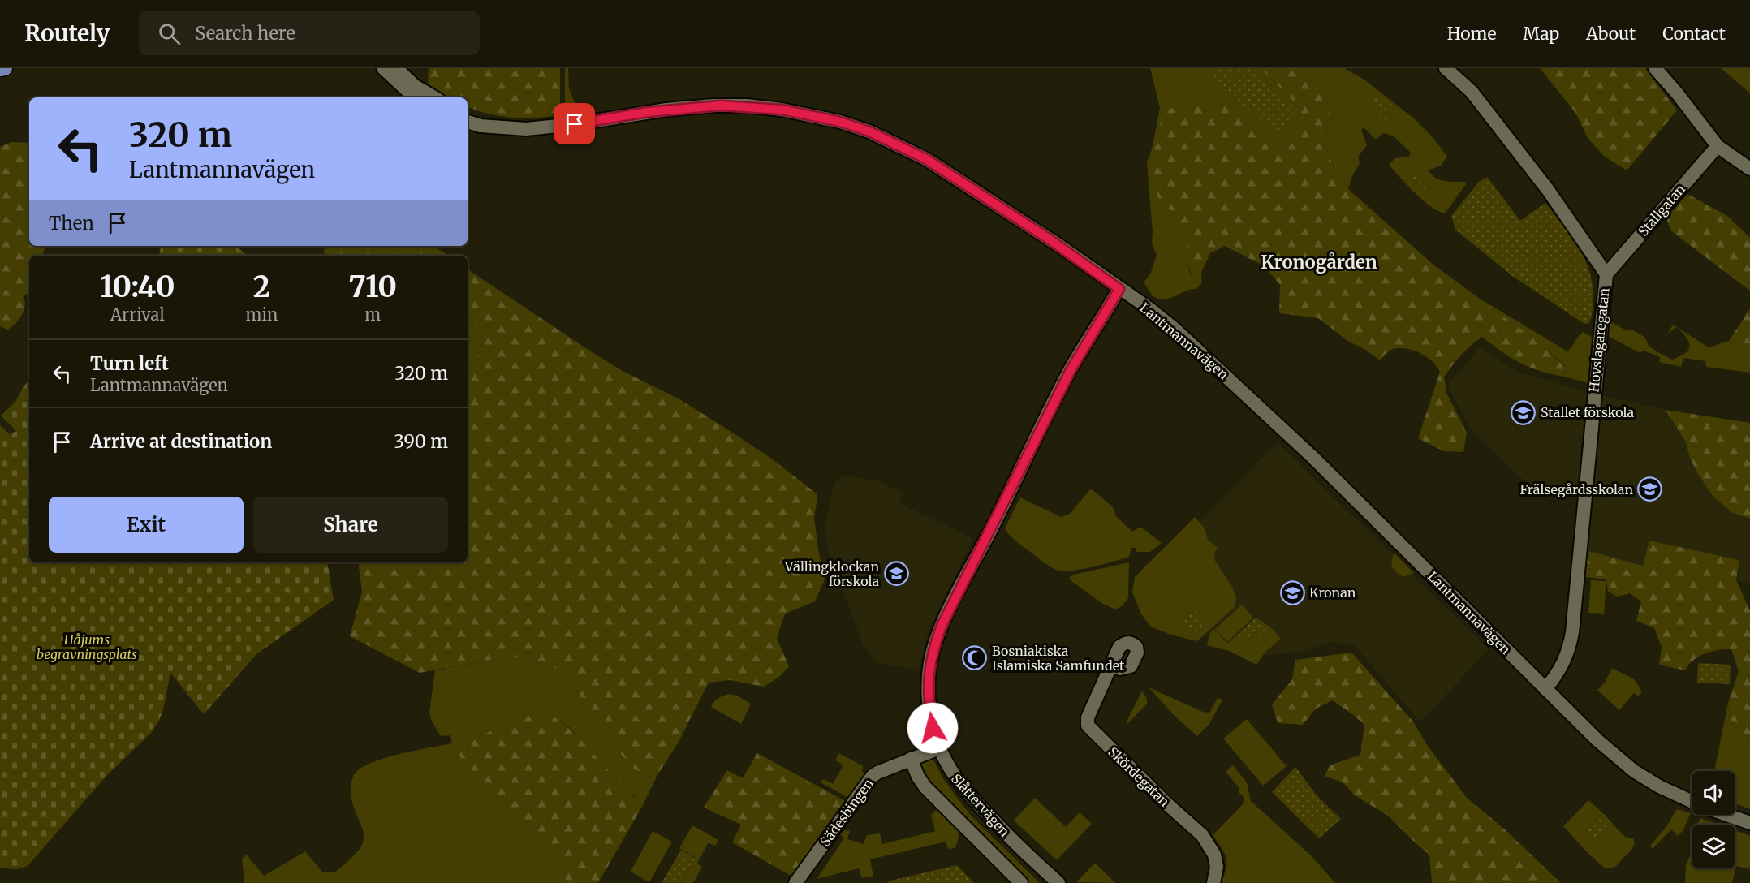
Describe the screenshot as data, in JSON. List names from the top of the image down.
{
  "streets": {
    "street": [
      "Stallgatan",
      "Hovslagaregatan",
      "Lantmannavägen",
      "Skördegatan",
      "Slåttervägen",
      "Sädesbingen"
    ]
  },
  "crossings": [
    ["Stallgatan", "Hovslagaregatan"],
    ["Hovslagaregatan", "Lantmannavägen"],
    ["Lantmannavägen", "Slåttervägen"],
    ["Slåttervägen", "Sädesbingen"]
  ],
  "districts": ["Kronogården"],
  "parks": ["Håjums begravningsplats"],
  "places": {
    "school or university": [
      "Stallet förskola",
      "Frälsegårdsskolan",
      "Vällingklockan förskola",
      "Kronan"
    ],
    "mosque": ["Bosniakiska Islamiska Samfundet"]
  },
  "page": {
    "header": "Routely",
    "search": "Search here",
    "nav": [
      "Home",
      "Map",
      "About",
      "Contact"
    ],
    "turn": ["320 m", "Lantmannavägen"],
    "then": "Then",
    "eta": [
      "10:40",
      "Arrival",
      "2",
      "min",
      "710",
      "m"
    ],
    "list": [
      {
        "name": "Turn left",
        "note": "Lantmannavägen",
        "value": "320 m"
      },
      {
        "name": "Arrive at destination",
        "value": "390 m"
      }
    ],
    "buttons": ["Exit", "Share"]
  }
}
